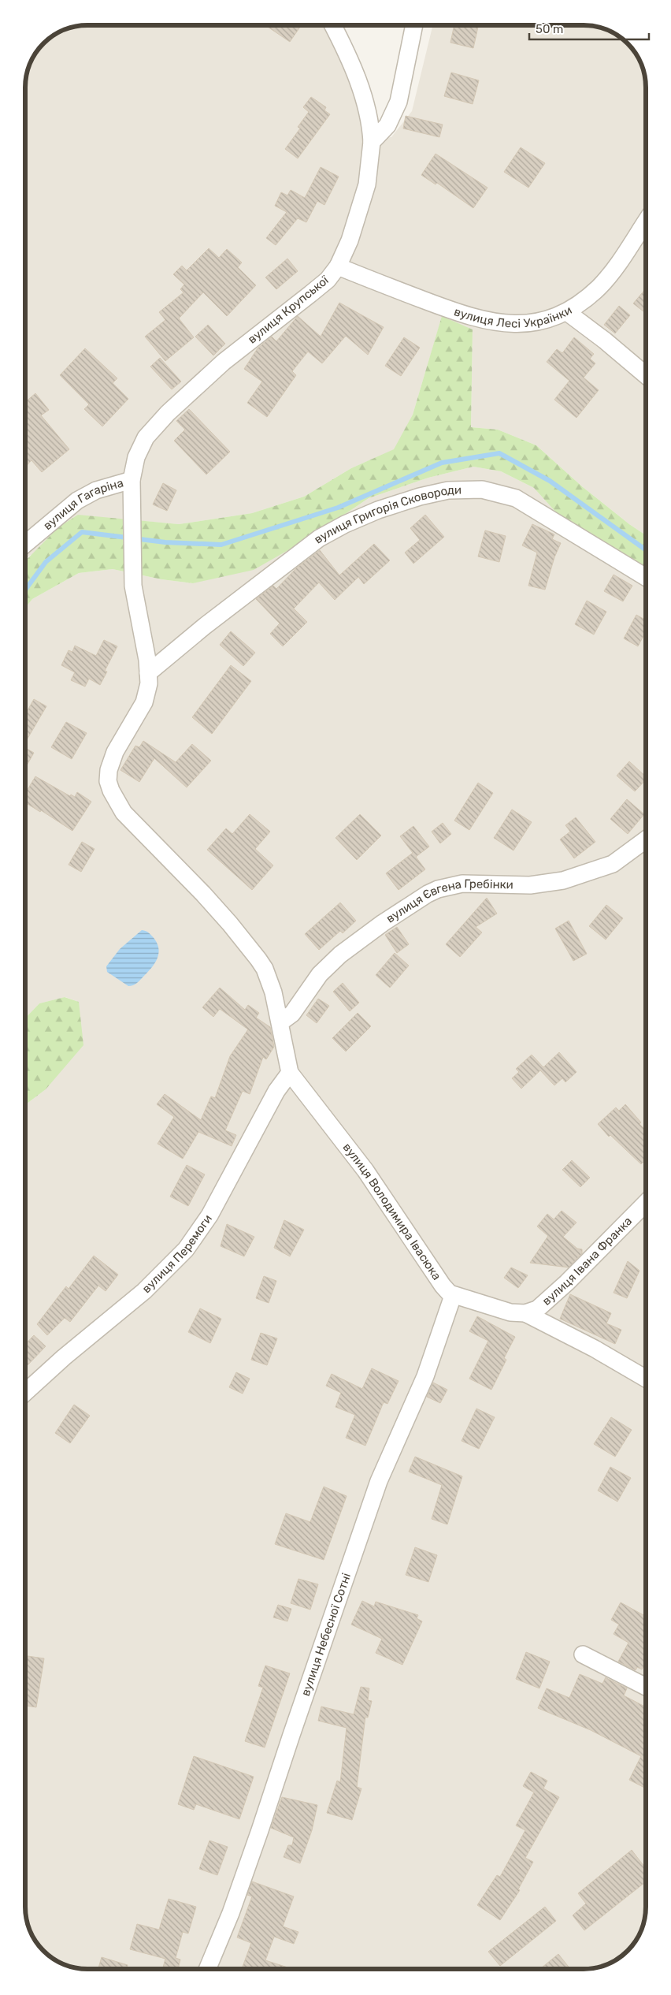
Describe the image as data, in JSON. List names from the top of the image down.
{
  "streets": {
    "street": [
      "вулиця Лесі Українки",
      "вулиця Крупської",
      "вулиця Гагаріна",
      "вулиця Григорія Сковороди",
      "вулиця Євгена Гребінки",
      "вулиця Володимира Івасюка",
      "вулиця Перемоги",
      "вулиця Івана Франка",
      "вулиця Небесної Сотні"
    ]
  },
  "crossings": [
    ["вулиця Лесі Українки", "вулиця Крупської"],
    ["вулиця Крупської", "вулиця Гагаріна"],
    ["вулиця Крупської", "вулиця Григорія Сковороди"],
    ["вулиця Володимира Івасюка", "вулиця Перемоги"],
    ["вулиця Володимира Івасюка", "вулиця Небесної Сотні"]
  ],
  "scale_bar": "50 m"
}
